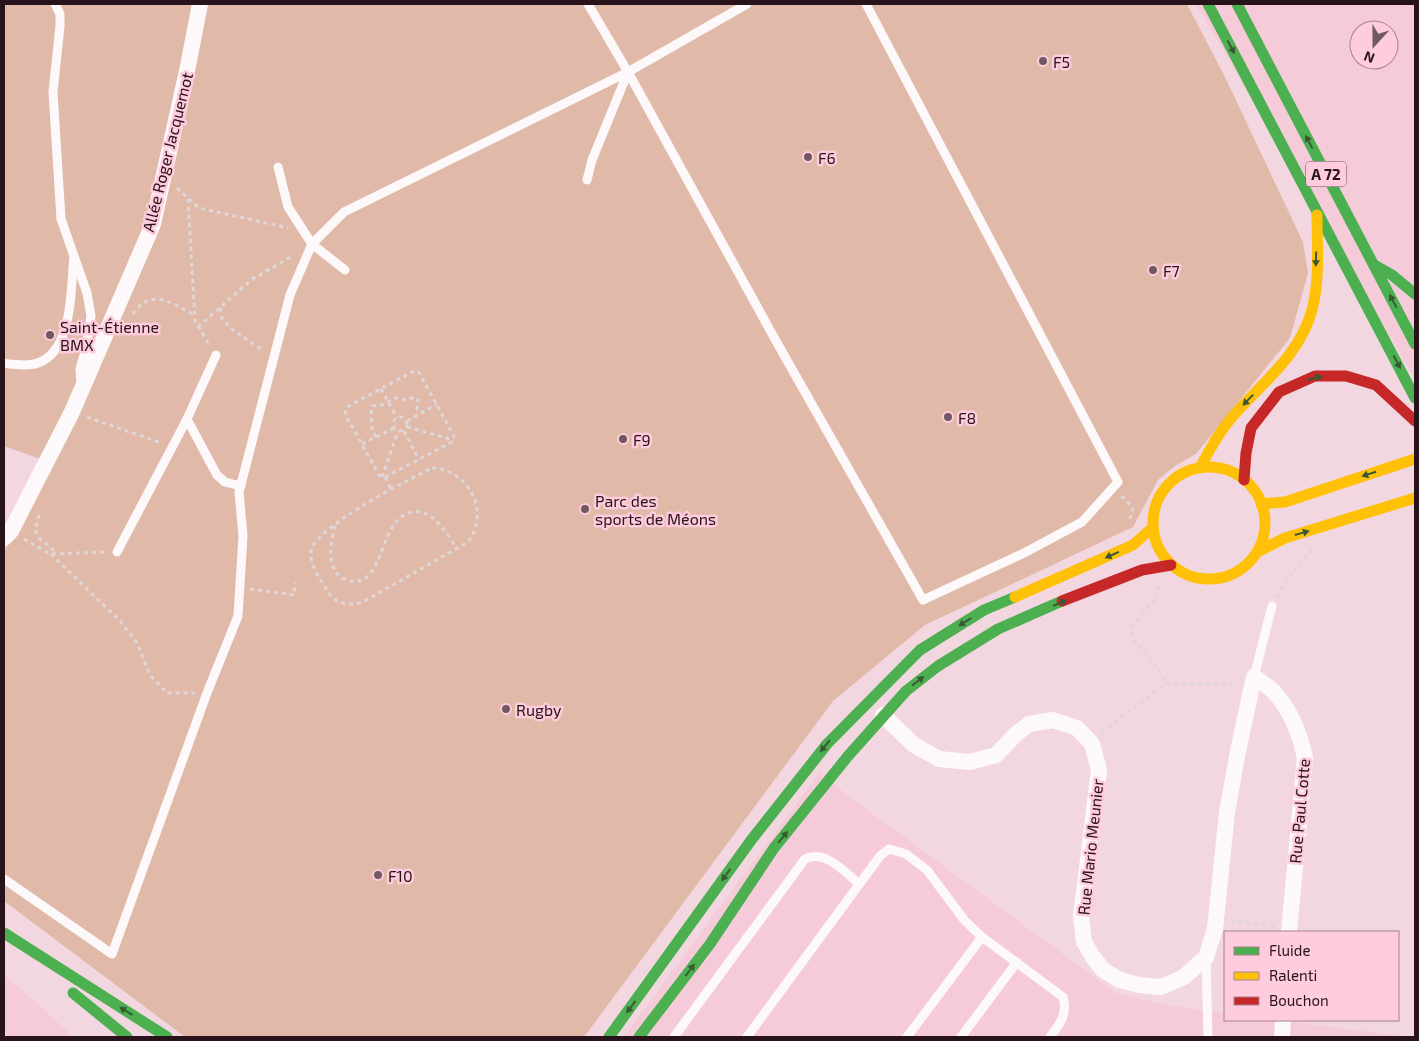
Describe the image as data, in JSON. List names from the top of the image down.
{
  "streets": {
    "main road": ["A 72"],
    "street": ["Allée Roger Jacquemot", "Rue Paul Cotte", "Rue Mario Meunier"]
  },
  "crossings": [
    ["Rue Paul Cotte", "Rue Mario Meunier"]
  ],
  "places": [
    "F5",
    "F6",
    "F7",
    "Saint-Étienne BMX",
    "F8",
    "F9",
    "Parc des sports de Méons",
    "Rugby",
    "F10"
  ],
  "legend": ["Fluide", "Ralenti", "Bouchon"],
  "north": "bottom"
}
